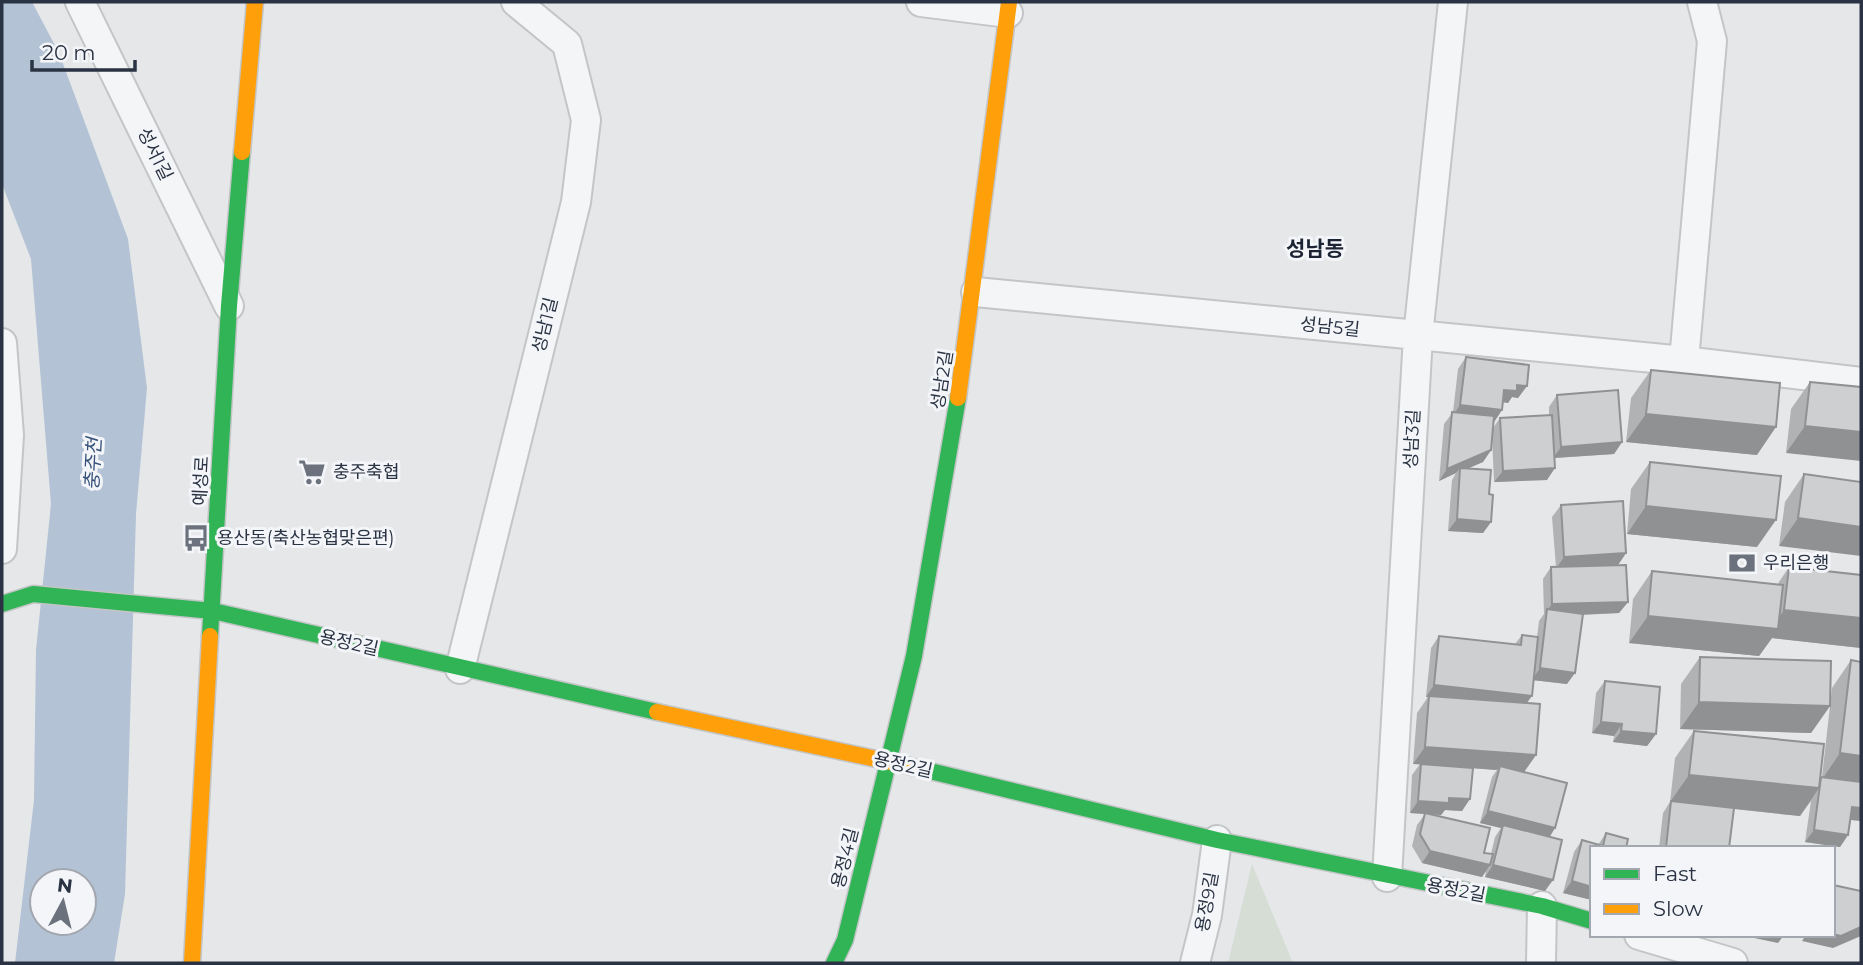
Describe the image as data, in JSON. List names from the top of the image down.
{
  "streets": {
    "street": [
      "성서1길",
      "성남1길",
      "성남5길",
      "성남2길",
      "성남3길",
      "예성로",
      "용정2길",
      "용정4길",
      "용정9길"
    ]
  },
  "crossings": [
    ["성서1길", "예성로"],
    ["성남1길", "용정2길"],
    ["성남5길", "성남2길"],
    ["성남5길", "성남3길"],
    ["성남2길", "용정2길"],
    ["성남2길", "용정4길"],
    ["성남3길", "용정2길"],
    ["예성로", "용정2길"],
    ["용정2길", "용정4길"],
    ["용정2길", "용정9길"]
  ],
  "districts": ["성남동"],
  "water": ["충주천"],
  "places": {
    "supermarket": ["충주축협"],
    "bus stop": ["용산동(축산농협맞은편)"],
    "bank": ["우리은행"]
  },
  "legend": ["Fast", "Slow"],
  "scale_bar": "20 m",
  "north": "top"
}
